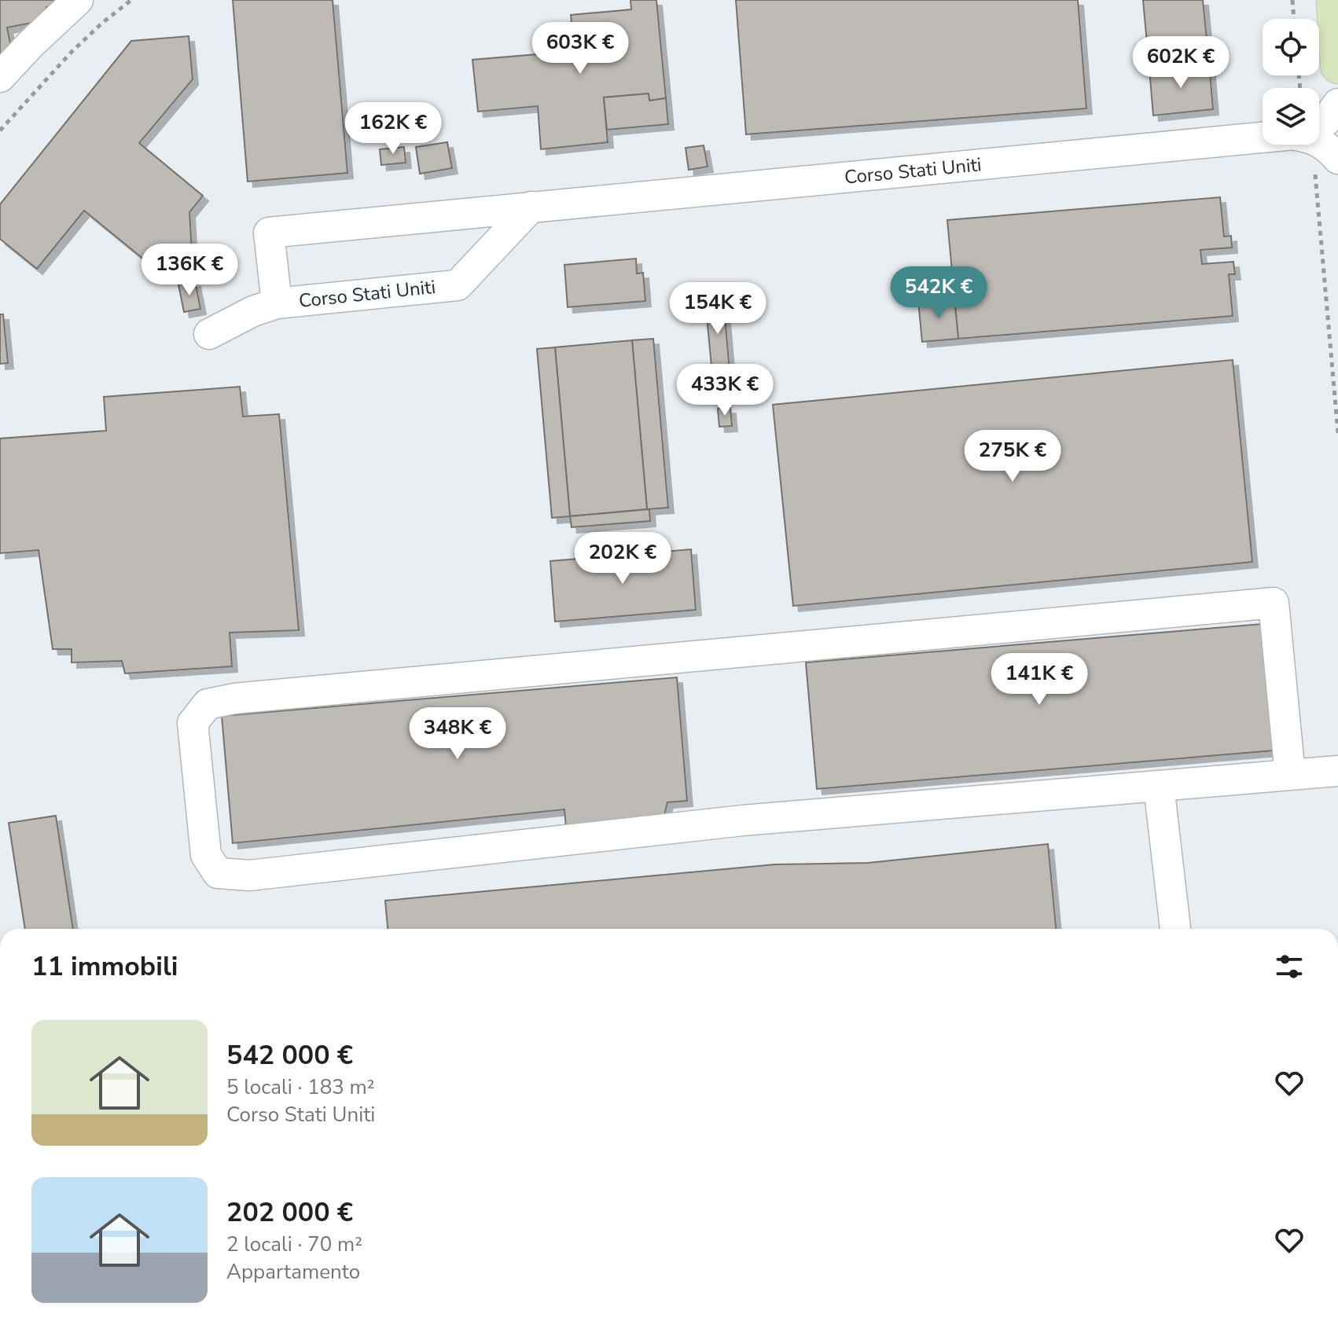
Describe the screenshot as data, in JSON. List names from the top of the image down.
{
  "streets": {
    "street": ["Corso Stati Uniti"]
  },
  "page": {
    "price": [
      "603K €",
      "602K €",
      "162K €",
      "136K €",
      "542K €",
      "154K €",
      "433K €",
      "275K €",
      "202K €",
      "141K €",
      "348K €"
    ],
    "heading": "11 immobili",
    "list": [
      {
        "name": "542 000 €",
        "note": "5 locali · 183 m² · Corso Stati Uniti"
      },
      {
        "name": "202 000 €",
        "note": "2 locali · 70 m² · Appartamento"
      }
    ]
  }
}
